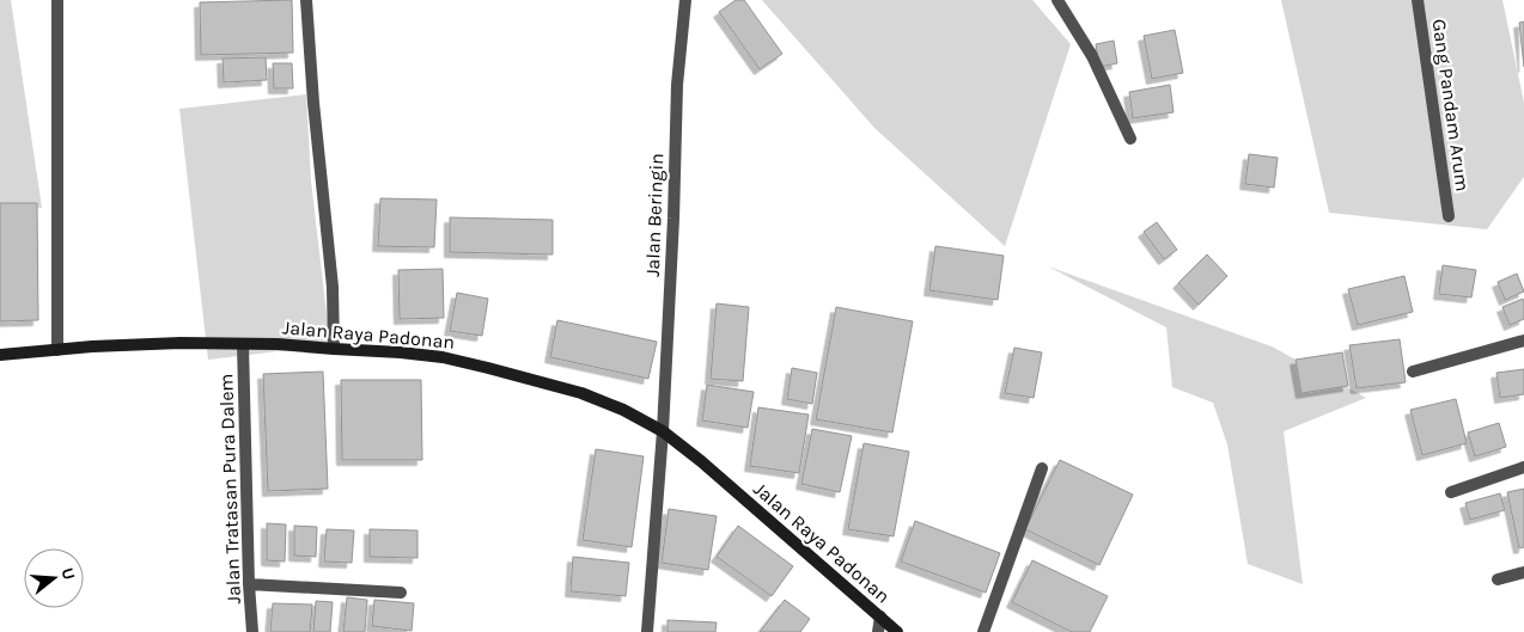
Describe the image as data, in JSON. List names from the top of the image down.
{
  "streets": {
    "main road": ["Jalan Raya Padonan"],
    "street": ["Gang Pandam Arum", "Jalan Beringin", "Jalan Tratasan Pura Dalem"]
  },
  "crossings": [
    ["Jalan Beringin", "Jalan Raya Padonan"],
    ["Jalan Raya Padonan", "Jalan Tratasan Pura Dalem"]
  ],
  "north": "right"
}
